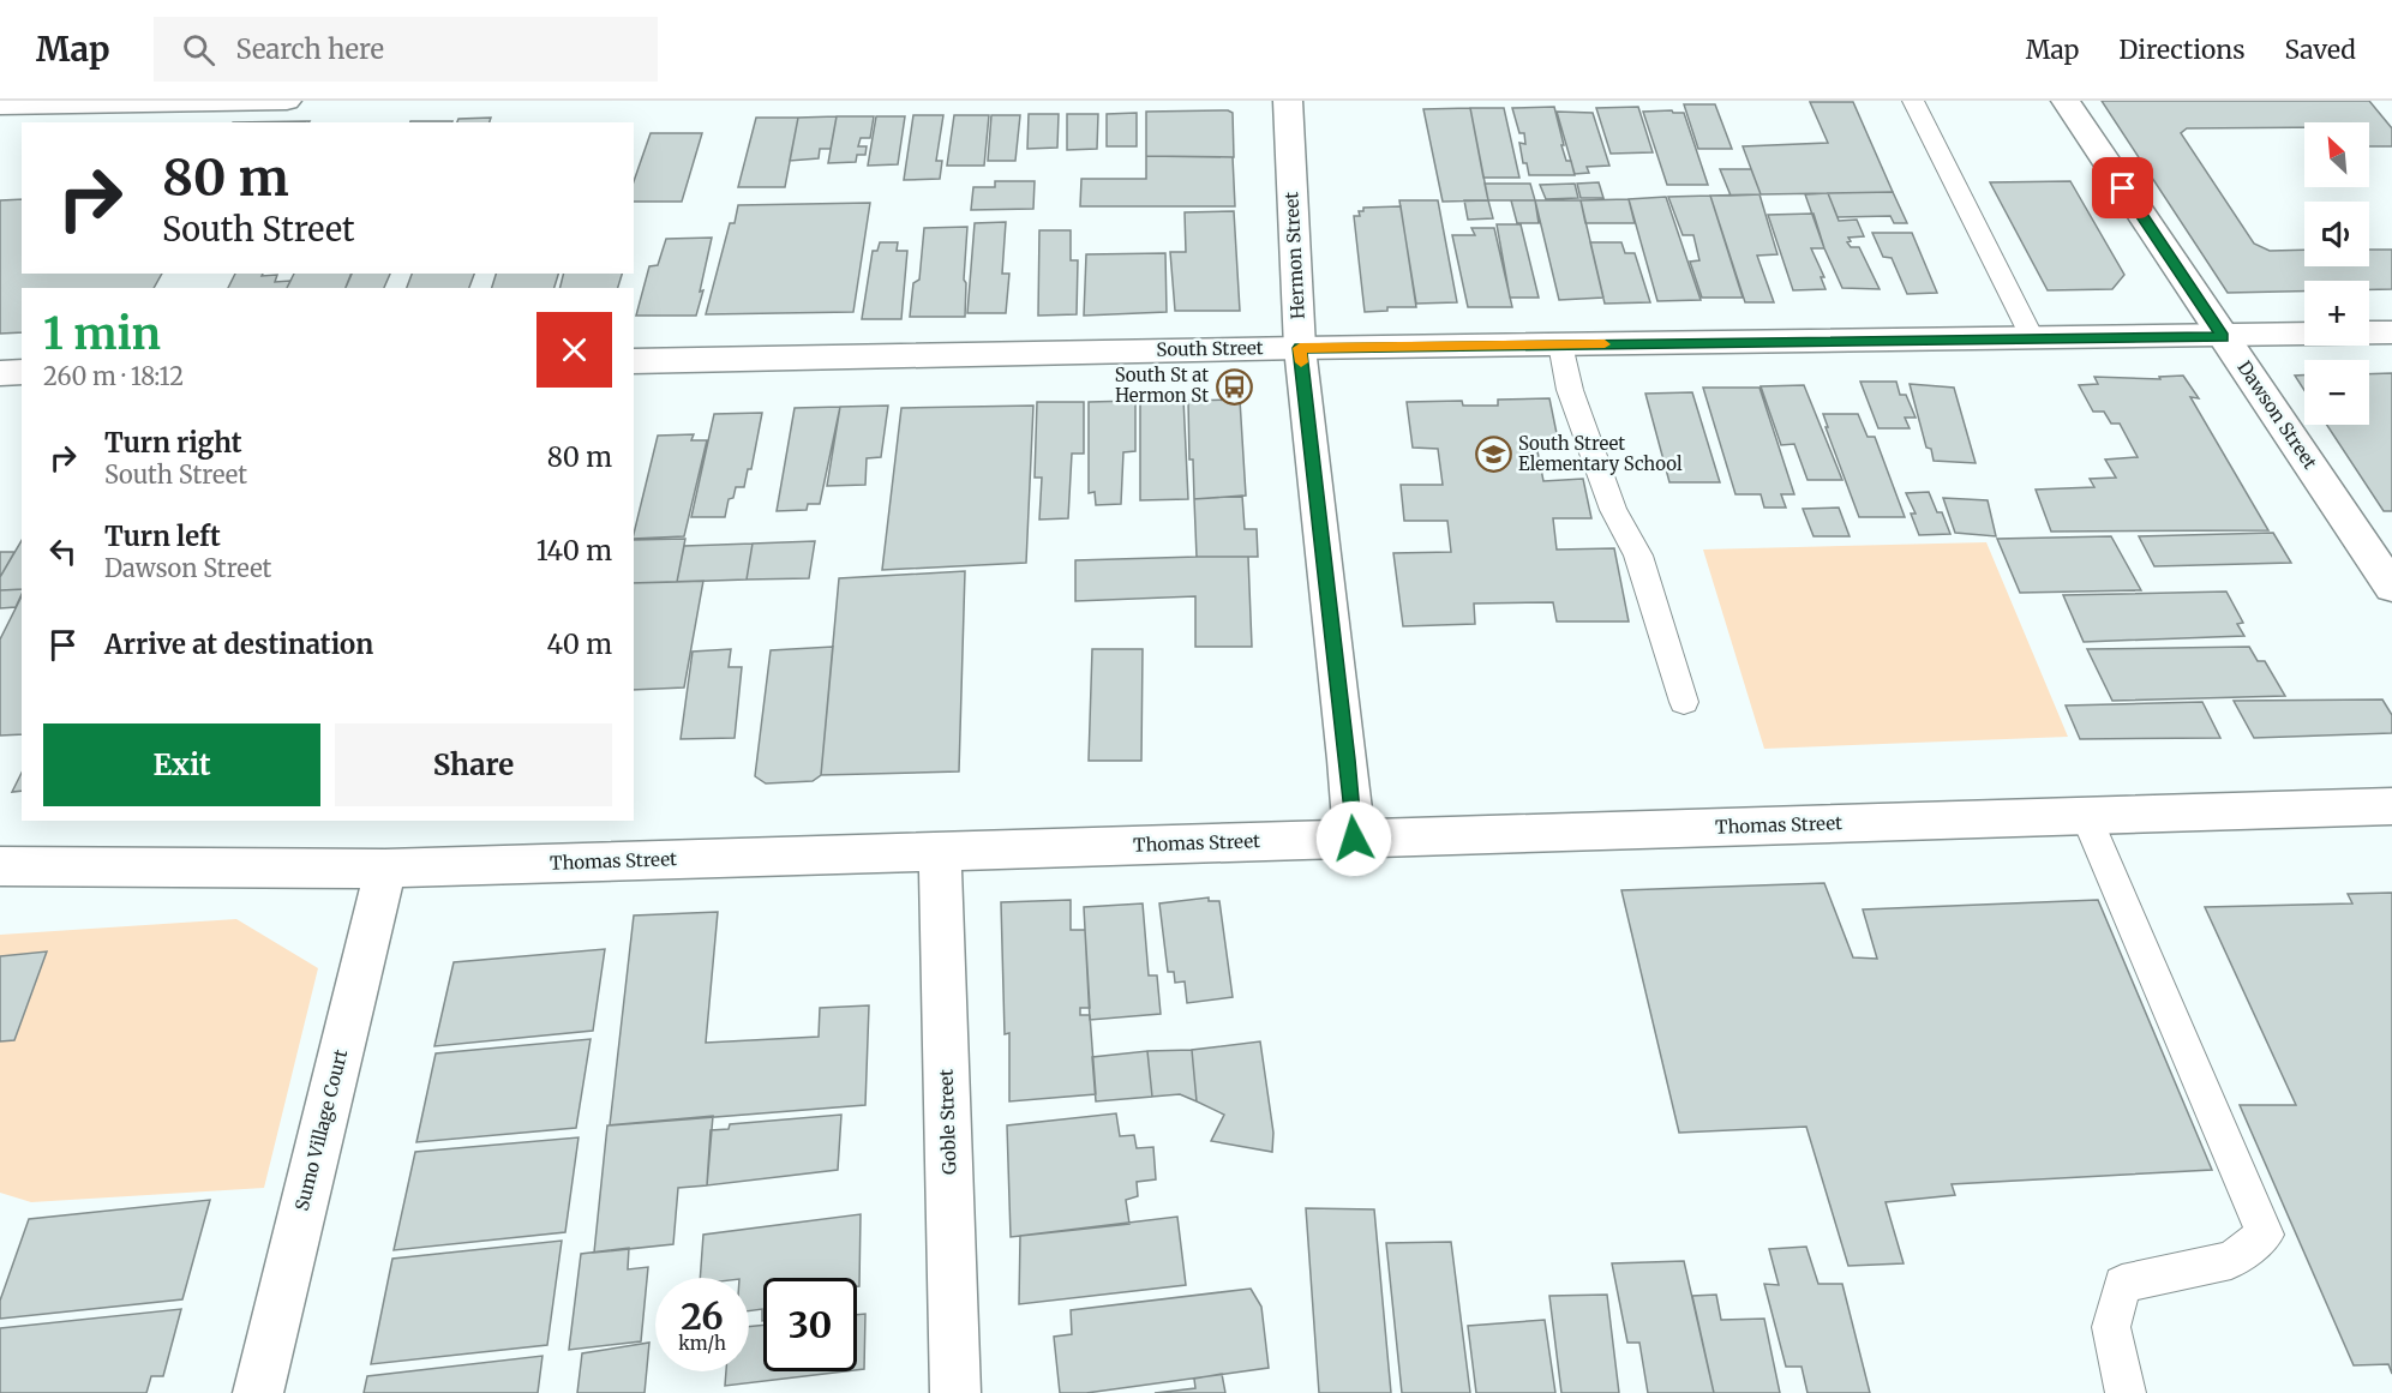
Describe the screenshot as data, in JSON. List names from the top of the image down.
{
  "streets": {
    "street": [
      "Hermon Street",
      "South Street",
      "Dawson Street",
      "Thomas Street",
      "Goble Street",
      "Sumo Village Court"
    ]
  },
  "crossings": [
    ["Hermon Street", "South Street"],
    ["Hermon Street", "Thomas Street"],
    ["South Street", "Dawson Street"],
    ["Thomas Street", "Goble Street"],
    ["Thomas Street", "Sumo Village Court"]
  ],
  "places": {
    "bus stop": ["South St at Hermon St"],
    "school or university": ["South Street Elementary School"]
  },
  "north": "top left",
  "page": {
    "header": "Map",
    "search": "Search here",
    "nav": ["Map", "Directions", "Saved"],
    "map_buttons": ["+", "−"],
    "turn": ["80 m", "South Street"],
    "heading": ["1 min", "260 m · 18:12"],
    "list": [
      {
        "name": "Turn right",
        "note": "South Street",
        "value": "80 m"
      },
      {
        "name": "Turn left",
        "note": "Dawson Street",
        "value": "140 m"
      },
      {
        "name": "Arrive at destination",
        "value": "40 m"
      }
    ],
    "buttons": ["Exit", "Share"],
    "speed": "26 km/h",
    "limit": "30"
  }
}
